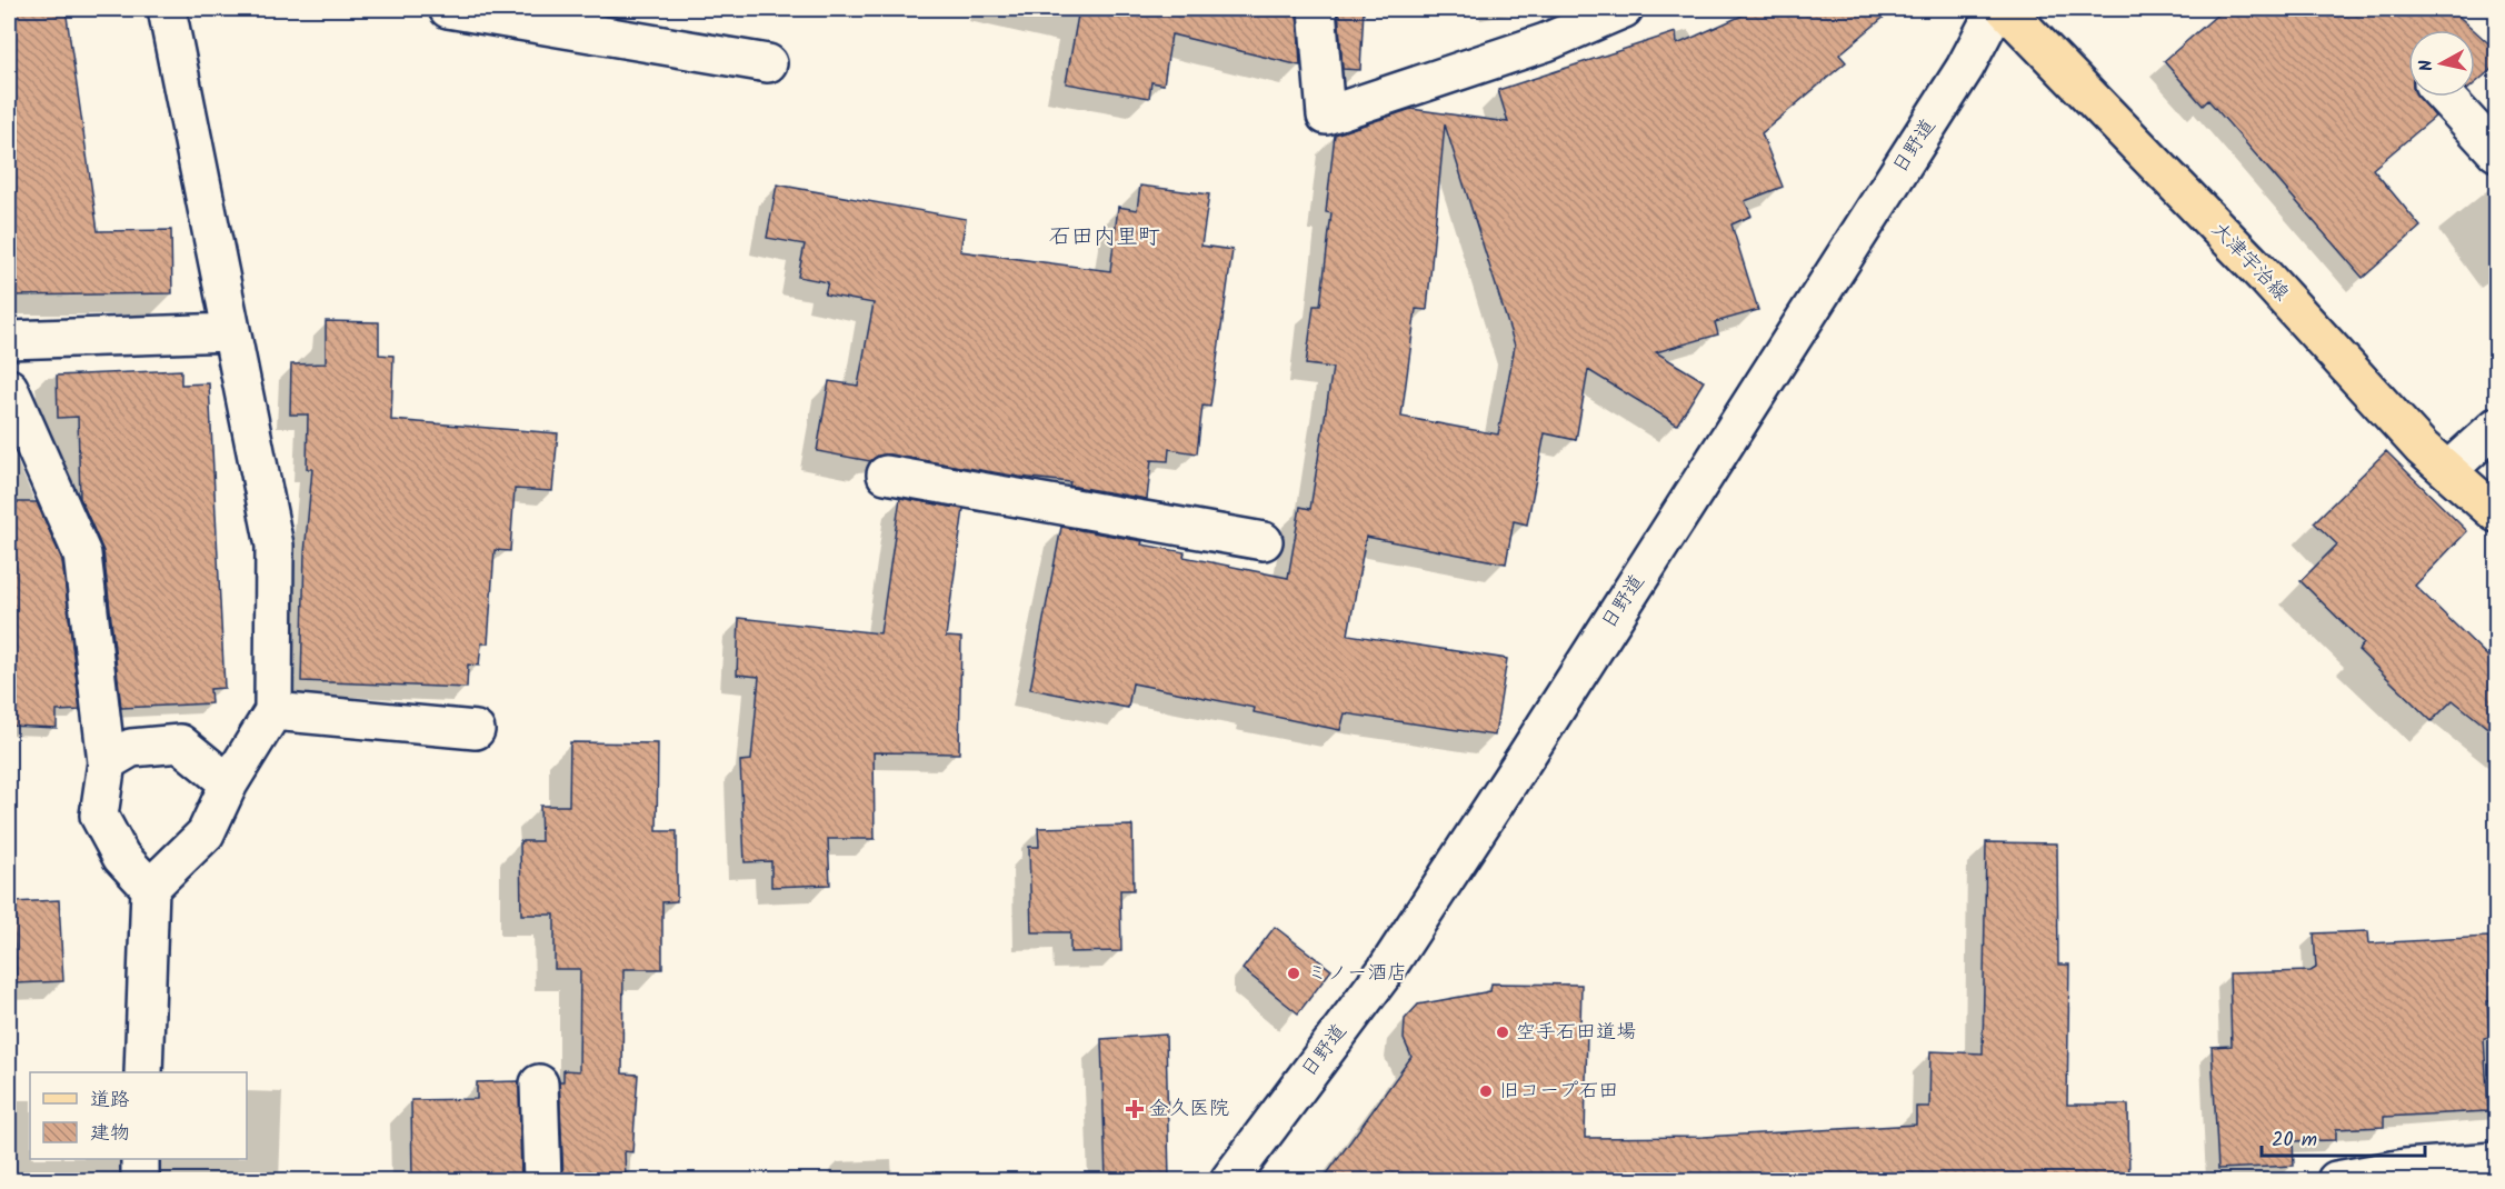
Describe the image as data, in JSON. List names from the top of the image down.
{
  "streets": {
    "main road": ["大津宇治線"],
    "street": ["日野道"]
  },
  "districts": ["石田内里町"],
  "places": {
    "other": ["ミノー酒店", "空手石田道場", "旧コープ石田"],
    "health": ["金久医院"]
  },
  "legend": ["道路", "建物"],
  "scale_bar": "20 m",
  "north": "left"
}
